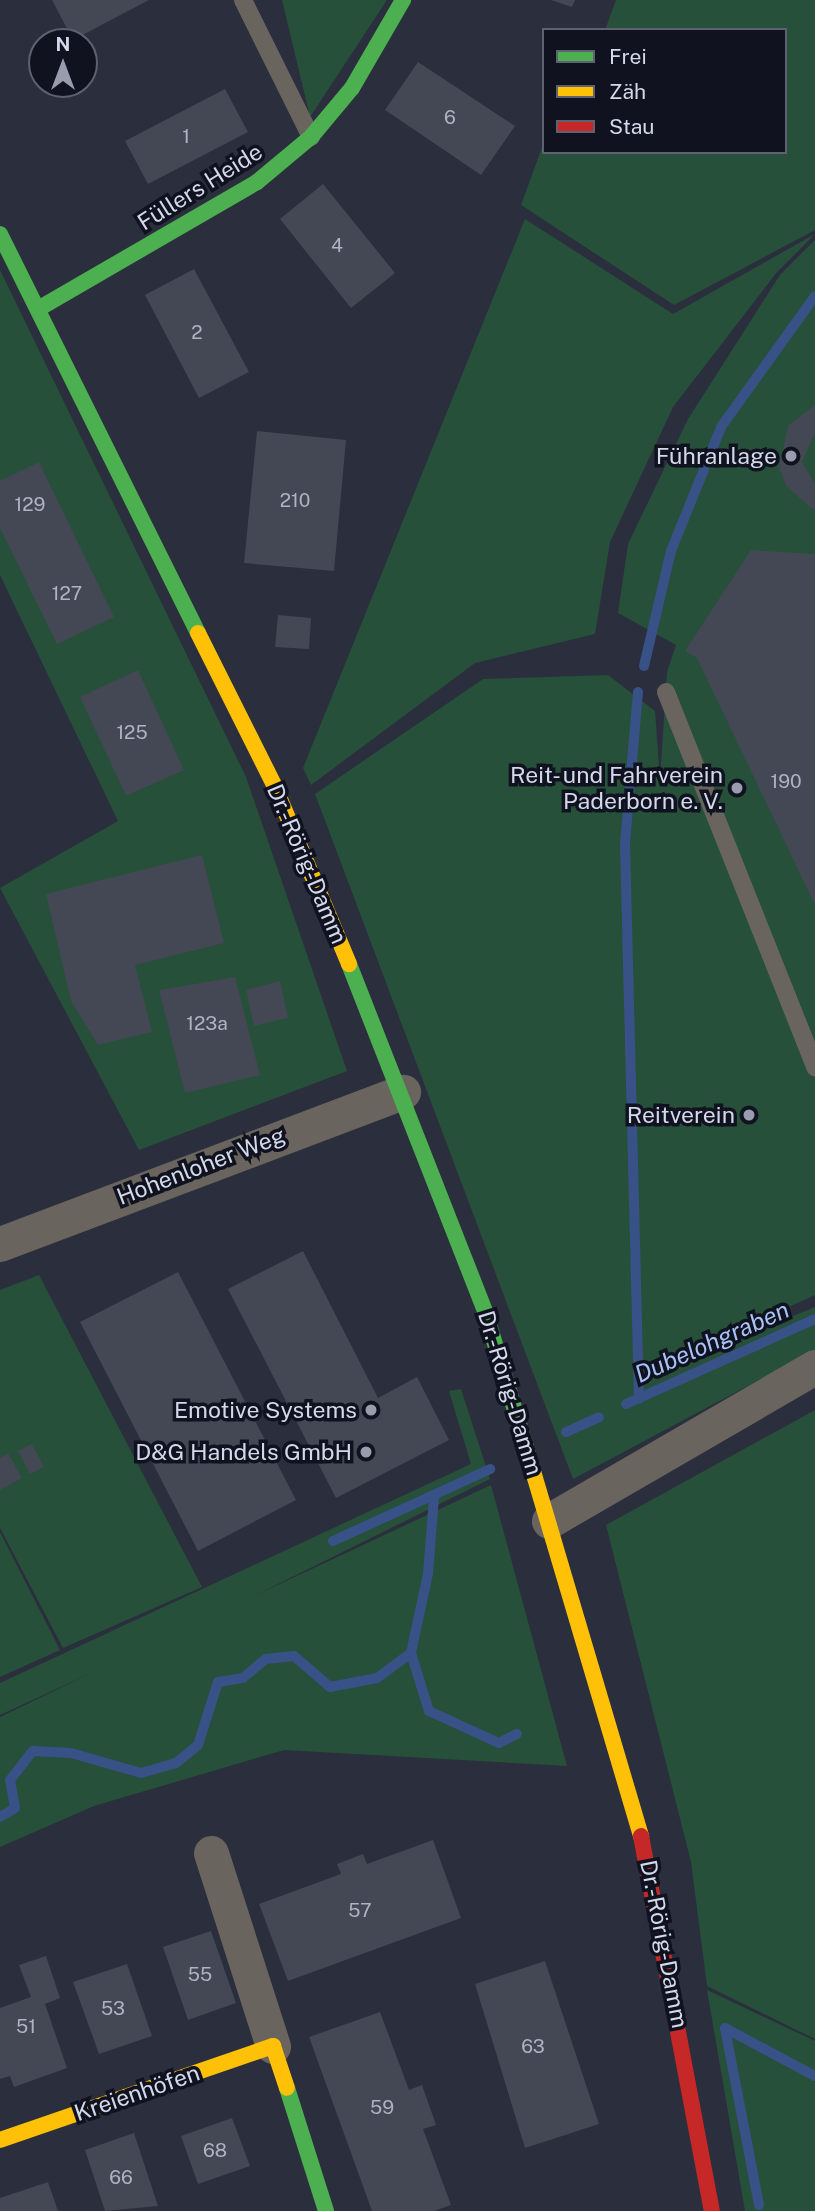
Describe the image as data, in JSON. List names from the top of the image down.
{
  "streets": {
    "street": [
      "Füllers Heide",
      "Dr.-Rörig-Damm",
      "Hohenloher Weg",
      "Kreienhöfen"
    ]
  },
  "crossings": [
    ["Füllers Heide", "Dr.-Rörig-Damm"],
    ["Dr.-Rörig-Damm", "Hohenloher Weg"]
  ],
  "water": ["Dubelohgraben"],
  "places": [
    "Führanlage",
    "Reit- und Fahrverein Paderborn e. V.",
    "Reitverein",
    "Emotive Systems",
    "D&G Handels GmbH"
  ],
  "house_numbers": [
    "6",
    "1",
    "4",
    "2",
    "210",
    "129",
    "127",
    "125",
    "190",
    "123a",
    "57",
    "55",
    "53",
    "51",
    "63",
    "59",
    "68",
    "66"
  ],
  "legend": ["Frei", "Zäh", "Stau"],
  "north": "top"
}
